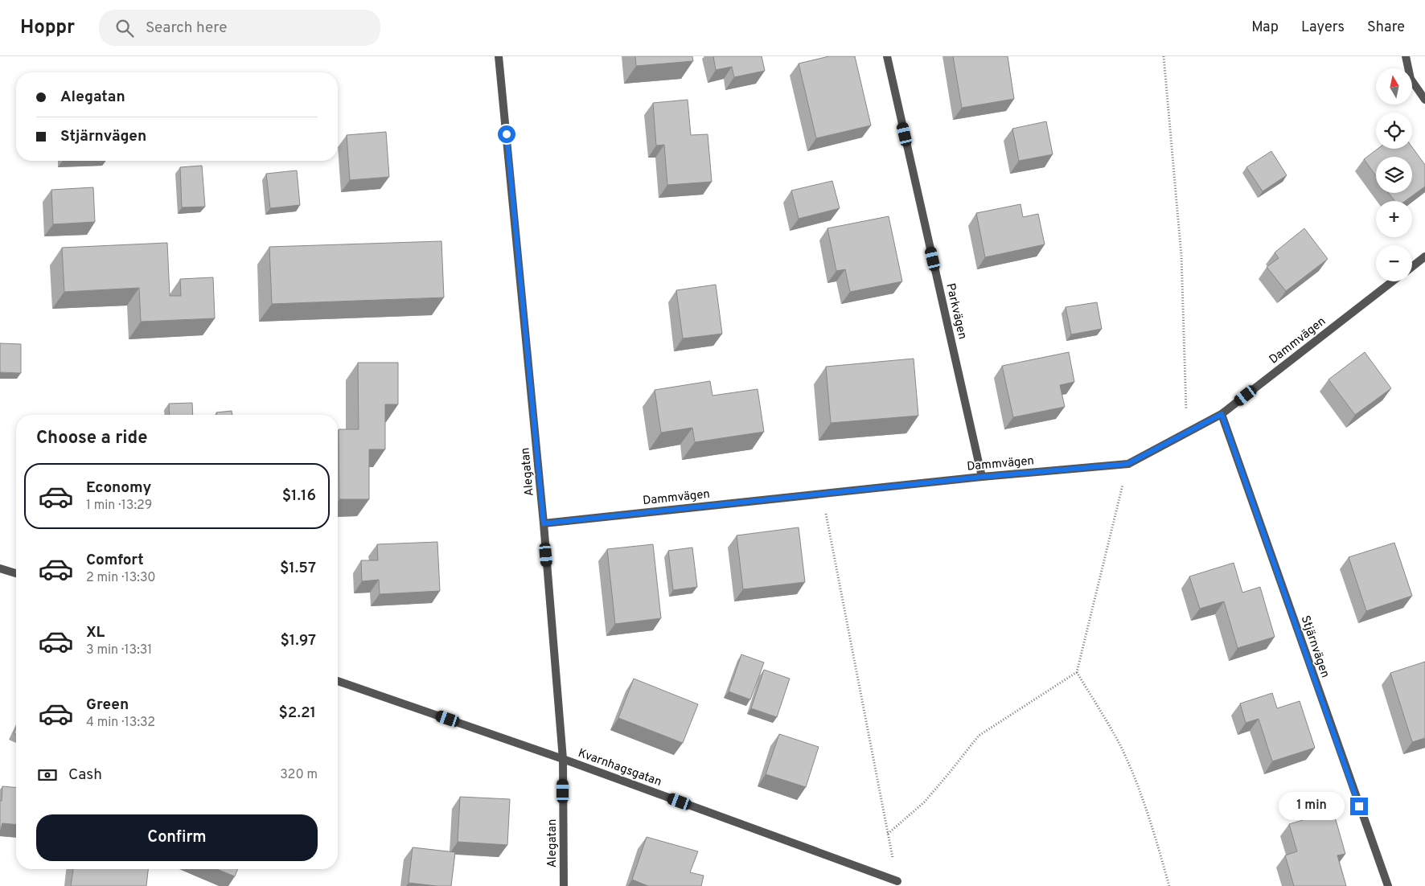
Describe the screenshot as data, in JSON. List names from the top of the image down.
{
  "streets": {
    "street": [
      "Parkvägen",
      "Dammvägen",
      "Alegatan",
      "Stjärnvägen",
      "Kvarnhagsgatan"
    ]
  },
  "crossings": [
    ["Parkvägen", "Dammvägen"],
    ["Dammvägen", "Alegatan"],
    ["Dammvägen", "Stjärnvägen"],
    ["Alegatan", "Kvarnhagsgatan"]
  ],
  "north": "top",
  "page": {
    "header": "Hoppr",
    "search": "Search here",
    "nav": ["Map", "Layers", "Share"],
    "map_buttons": ["+", "−"],
    "banner": ["Alegatan", "Stjärnvägen"],
    "heading": "Choose a ride",
    "list": [
      {
        "name": "Economy",
        "note": "1 min · 13:29",
        "value": "$1.16"
      },
      {
        "name": "Comfort",
        "note": "2 min · 13:30",
        "value": "$1.57"
      },
      {
        "name": "XL",
        "note": "3 min · 13:31",
        "value": "$1.97"
      },
      {
        "name": "Green",
        "note": "4 min · 13:32",
        "value": "$2.21"
      }
    ],
    "pay": ["Cash", "320 m"],
    "bubble": "1 min",
    "buttons": "Confirm"
  }
}
